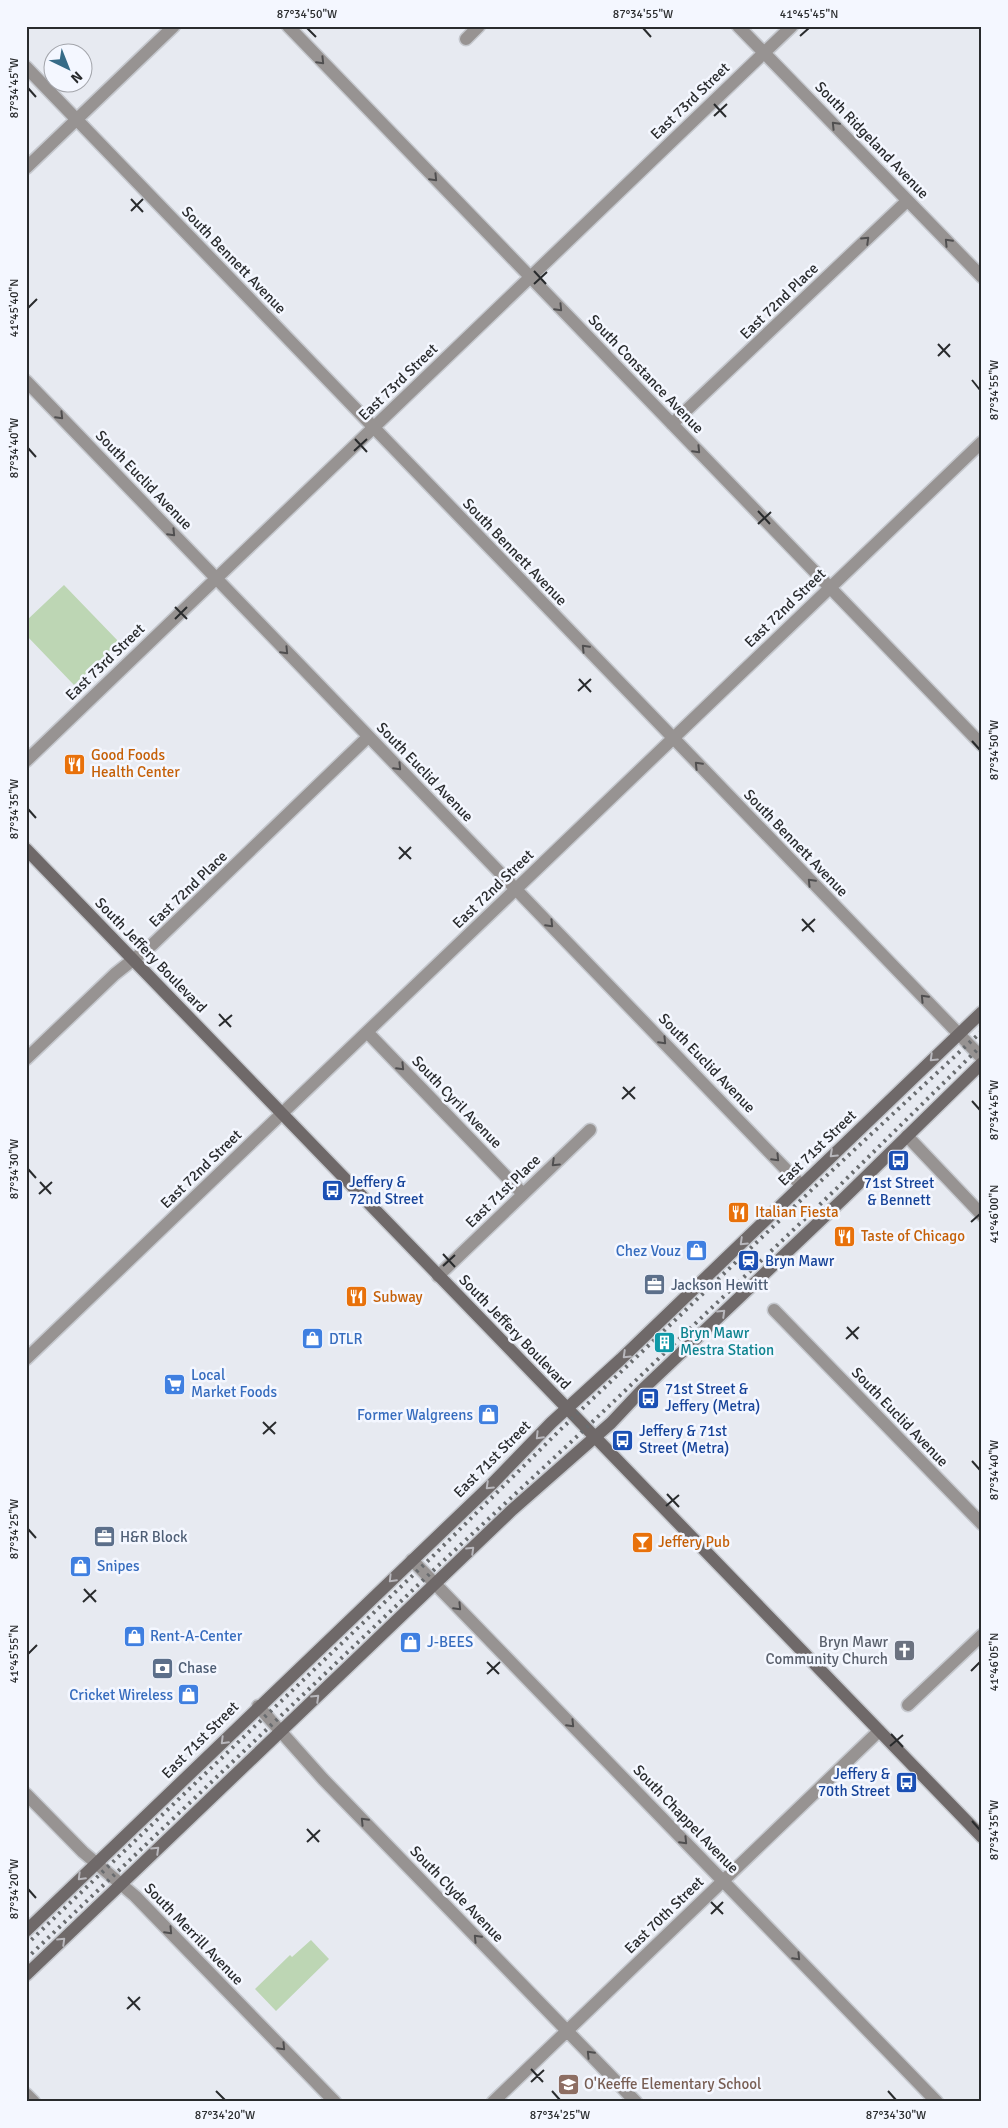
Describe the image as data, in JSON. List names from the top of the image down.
{
  "streets": {
    "main road": ["South Jeffery Boulevard", "East 71st Street"],
    "street": [
      "East 73rd Street",
      "South Ridgeland Avenue",
      "South Bennett Avenue",
      "East 72nd Place",
      "South Constance Avenue",
      "South Euclid Avenue",
      "East 72nd Street",
      "South Cyril Avenue",
      "East 71st Place",
      "South Chappel Avenue",
      "South Clyde Avenue",
      "East 70th Street",
      "South Merrill Avenue"
    ]
  },
  "crossings": [
    ["East 73rd Street", "South Ridgeland Avenue"],
    ["East 73rd Street", "South Bennett Avenue"],
    ["East 73rd Street", "South Constance Avenue"],
    ["East 73rd Street", "South Euclid Avenue"],
    ["South Ridgeland Avenue", "East 72nd Place"],
    ["South Bennett Avenue", "East 72nd Street"],
    ["South Bennett Avenue", "East 71st Street"],
    ["East 72nd Place", "South Constance Avenue"],
    ["East 72nd Place", "South Euclid Avenue"],
    ["East 72nd Place", "South Jeffery Boulevard"],
    ["South Constance Avenue", "East 72nd Street"],
    ["South Euclid Avenue", "East 72nd Street"],
    ["South Euclid Avenue", "East 71st Street"],
    ["East 72nd Street", "South Jeffery Boulevard"],
    ["East 72nd Street", "South Cyril Avenue"],
    ["South Jeffery Boulevard", "East 71st Street"],
    ["South Jeffery Boulevard", "East 71st Place"],
    ["South Jeffery Boulevard", "East 70th Street"],
    ["South Cyril Avenue", "East 71st Place"],
    ["East 71st Street", "South Chappel Avenue"],
    ["East 71st Street", "South Clyde Avenue"],
    ["East 71st Street", "South Merrill Avenue"],
    ["South Chappel Avenue", "East 70th Street"],
    ["South Clyde Avenue", "East 70th Street"]
  ],
  "one_way": [
    "South Ridgeland Avenue",
    "South Bennett Avenue",
    "East 72nd Place",
    "South Constance Avenue",
    "South Euclid Avenue",
    "South Cyril Avenue",
    "East 71st Place",
    "South Chappel Avenue",
    "South Clyde Avenue",
    "South Merrill Avenue"
  ],
  "places": {
    "restaurant": [
      "Good Foods Health Center",
      "Italian Fiesta",
      "Taste of Chicago",
      "Subway"
    ],
    "bus stop": [
      "71st Street & Bennett",
      "Jeffery & 72nd Street",
      "71st Street & Jeffery (Metra)",
      "Jeffery & 71st Street (Metra)",
      "Jeffery & 70th Street"
    ],
    "shop": [
      "Chez Vouz",
      "DTLR",
      "Former Walgreens",
      "Snipes",
      "Rent-A-Center",
      "J-BEES",
      "Cricket Wireless"
    ],
    "station": ["Bryn Mawr"],
    "office": ["Jackson Hewitt", "H&R Block"],
    "building": ["Bryn Mawr Mestra Station"],
    "supermarket": ["Local Market Foods"],
    "bar": ["Jeffery Pub"],
    "church": ["Bryn Mawr Community Church"],
    "bank": ["Chase"],
    "school or university": ["O'Keeffe Elementary School"]
  },
  "north": "bottom right",
  "coordinates": [
    "87°34'50\"W",
    "87°34'55\"W",
    "41°45'45\"N",
    "87°34'45\"W",
    "41°45'40\"N",
    "87°34'40\"W",
    "87°34'35\"W",
    "87°34'30\"W",
    "41°46'00\"N",
    "87°34'25\"W",
    "41°45'55\"N",
    "41°46'05\"N",
    "87°34'20\"W"
  ]
}
